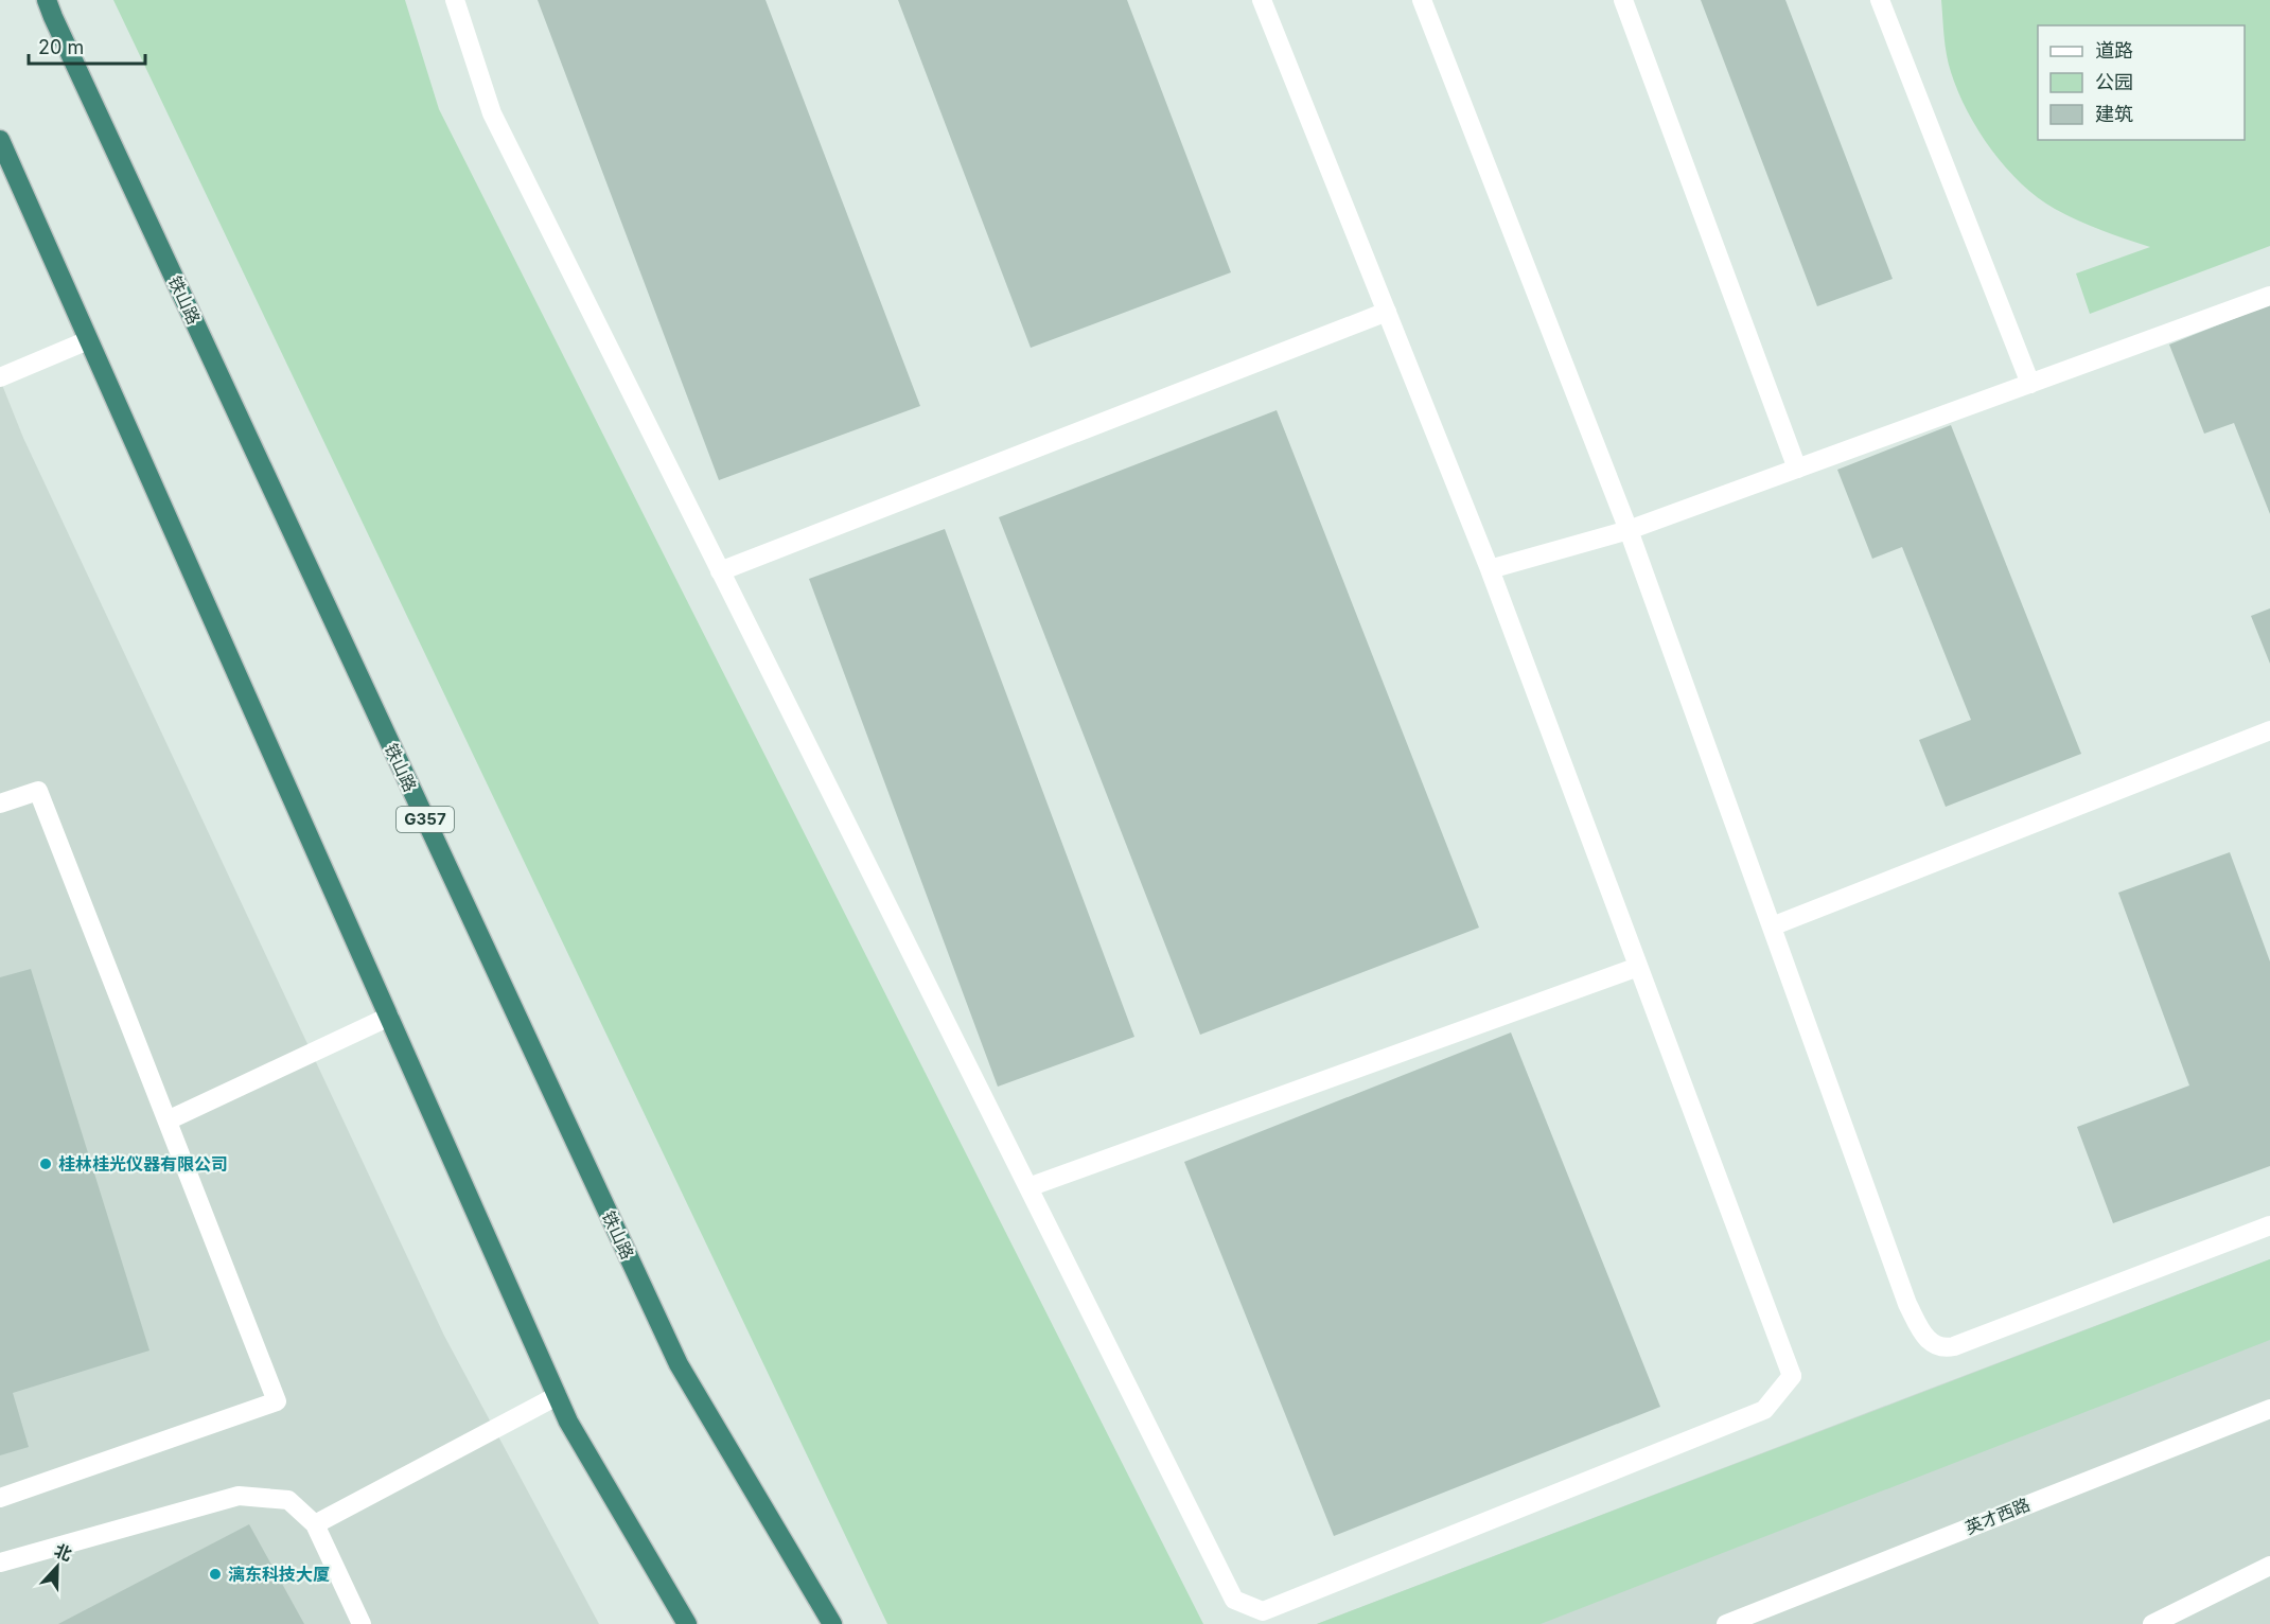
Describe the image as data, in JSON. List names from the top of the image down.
{
  "streets": {
    "highway": ["铁山路", "G357"],
    "street": ["英才西路"]
  },
  "places": ["桂林桂光仪器有限公司", "漓东科技大厦"],
  "legend": ["道路", "公园", "建筑"],
  "scale_bar": "20 m",
  "north": "top"
}
